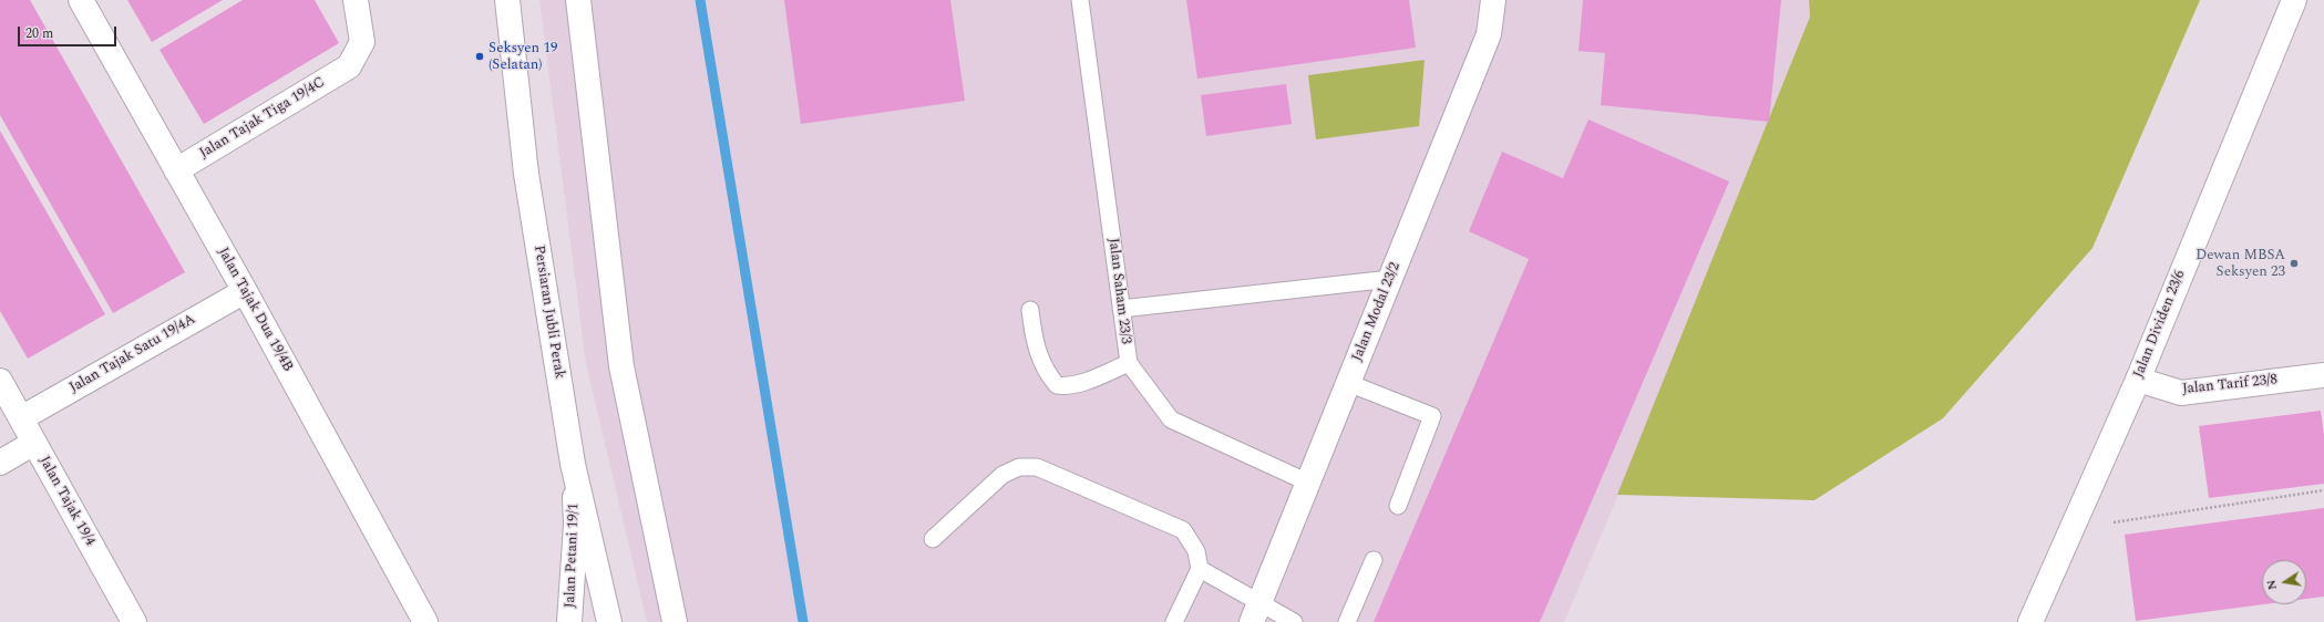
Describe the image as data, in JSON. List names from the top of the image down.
{
  "streets": {
    "street": [
      "Jalan Tajak Tiga 19/4C",
      "Jalan Tajak Dua 19/4B",
      "Persiaran Jubli Perak",
      "Jalan Modal 23/2",
      "Jalan Dividen 23/6",
      "Jalan Tajak Satu 19/4A",
      "Jalan Tarif 23/8",
      "Jalan Tajak 19/4",
      "Jalan Petani 19/1"
    ],
    "lane": ["Jalan Saham 23/3"]
  },
  "crossings": [
    ["Jalan Tajak Tiga 19/4C", "Jalan Tajak Dua 19/4B"],
    ["Jalan Saham 23/3", "Jalan Modal 23/2"],
    ["Jalan Tajak Dua 19/4B", "Jalan Tajak Satu 19/4A"],
    ["Persiaran Jubli Perak", "Jalan Petani 19/1"],
    ["Jalan Dividen 23/6", "Jalan Tarif 23/8"],
    ["Jalan Tajak Satu 19/4A", "Jalan Tajak 19/4"]
  ],
  "places": ["Seksyen 19 (Selatan)", "Dewan MBSA Seksyen 23"],
  "scale_bar": "20 m",
  "north": "left"
}
